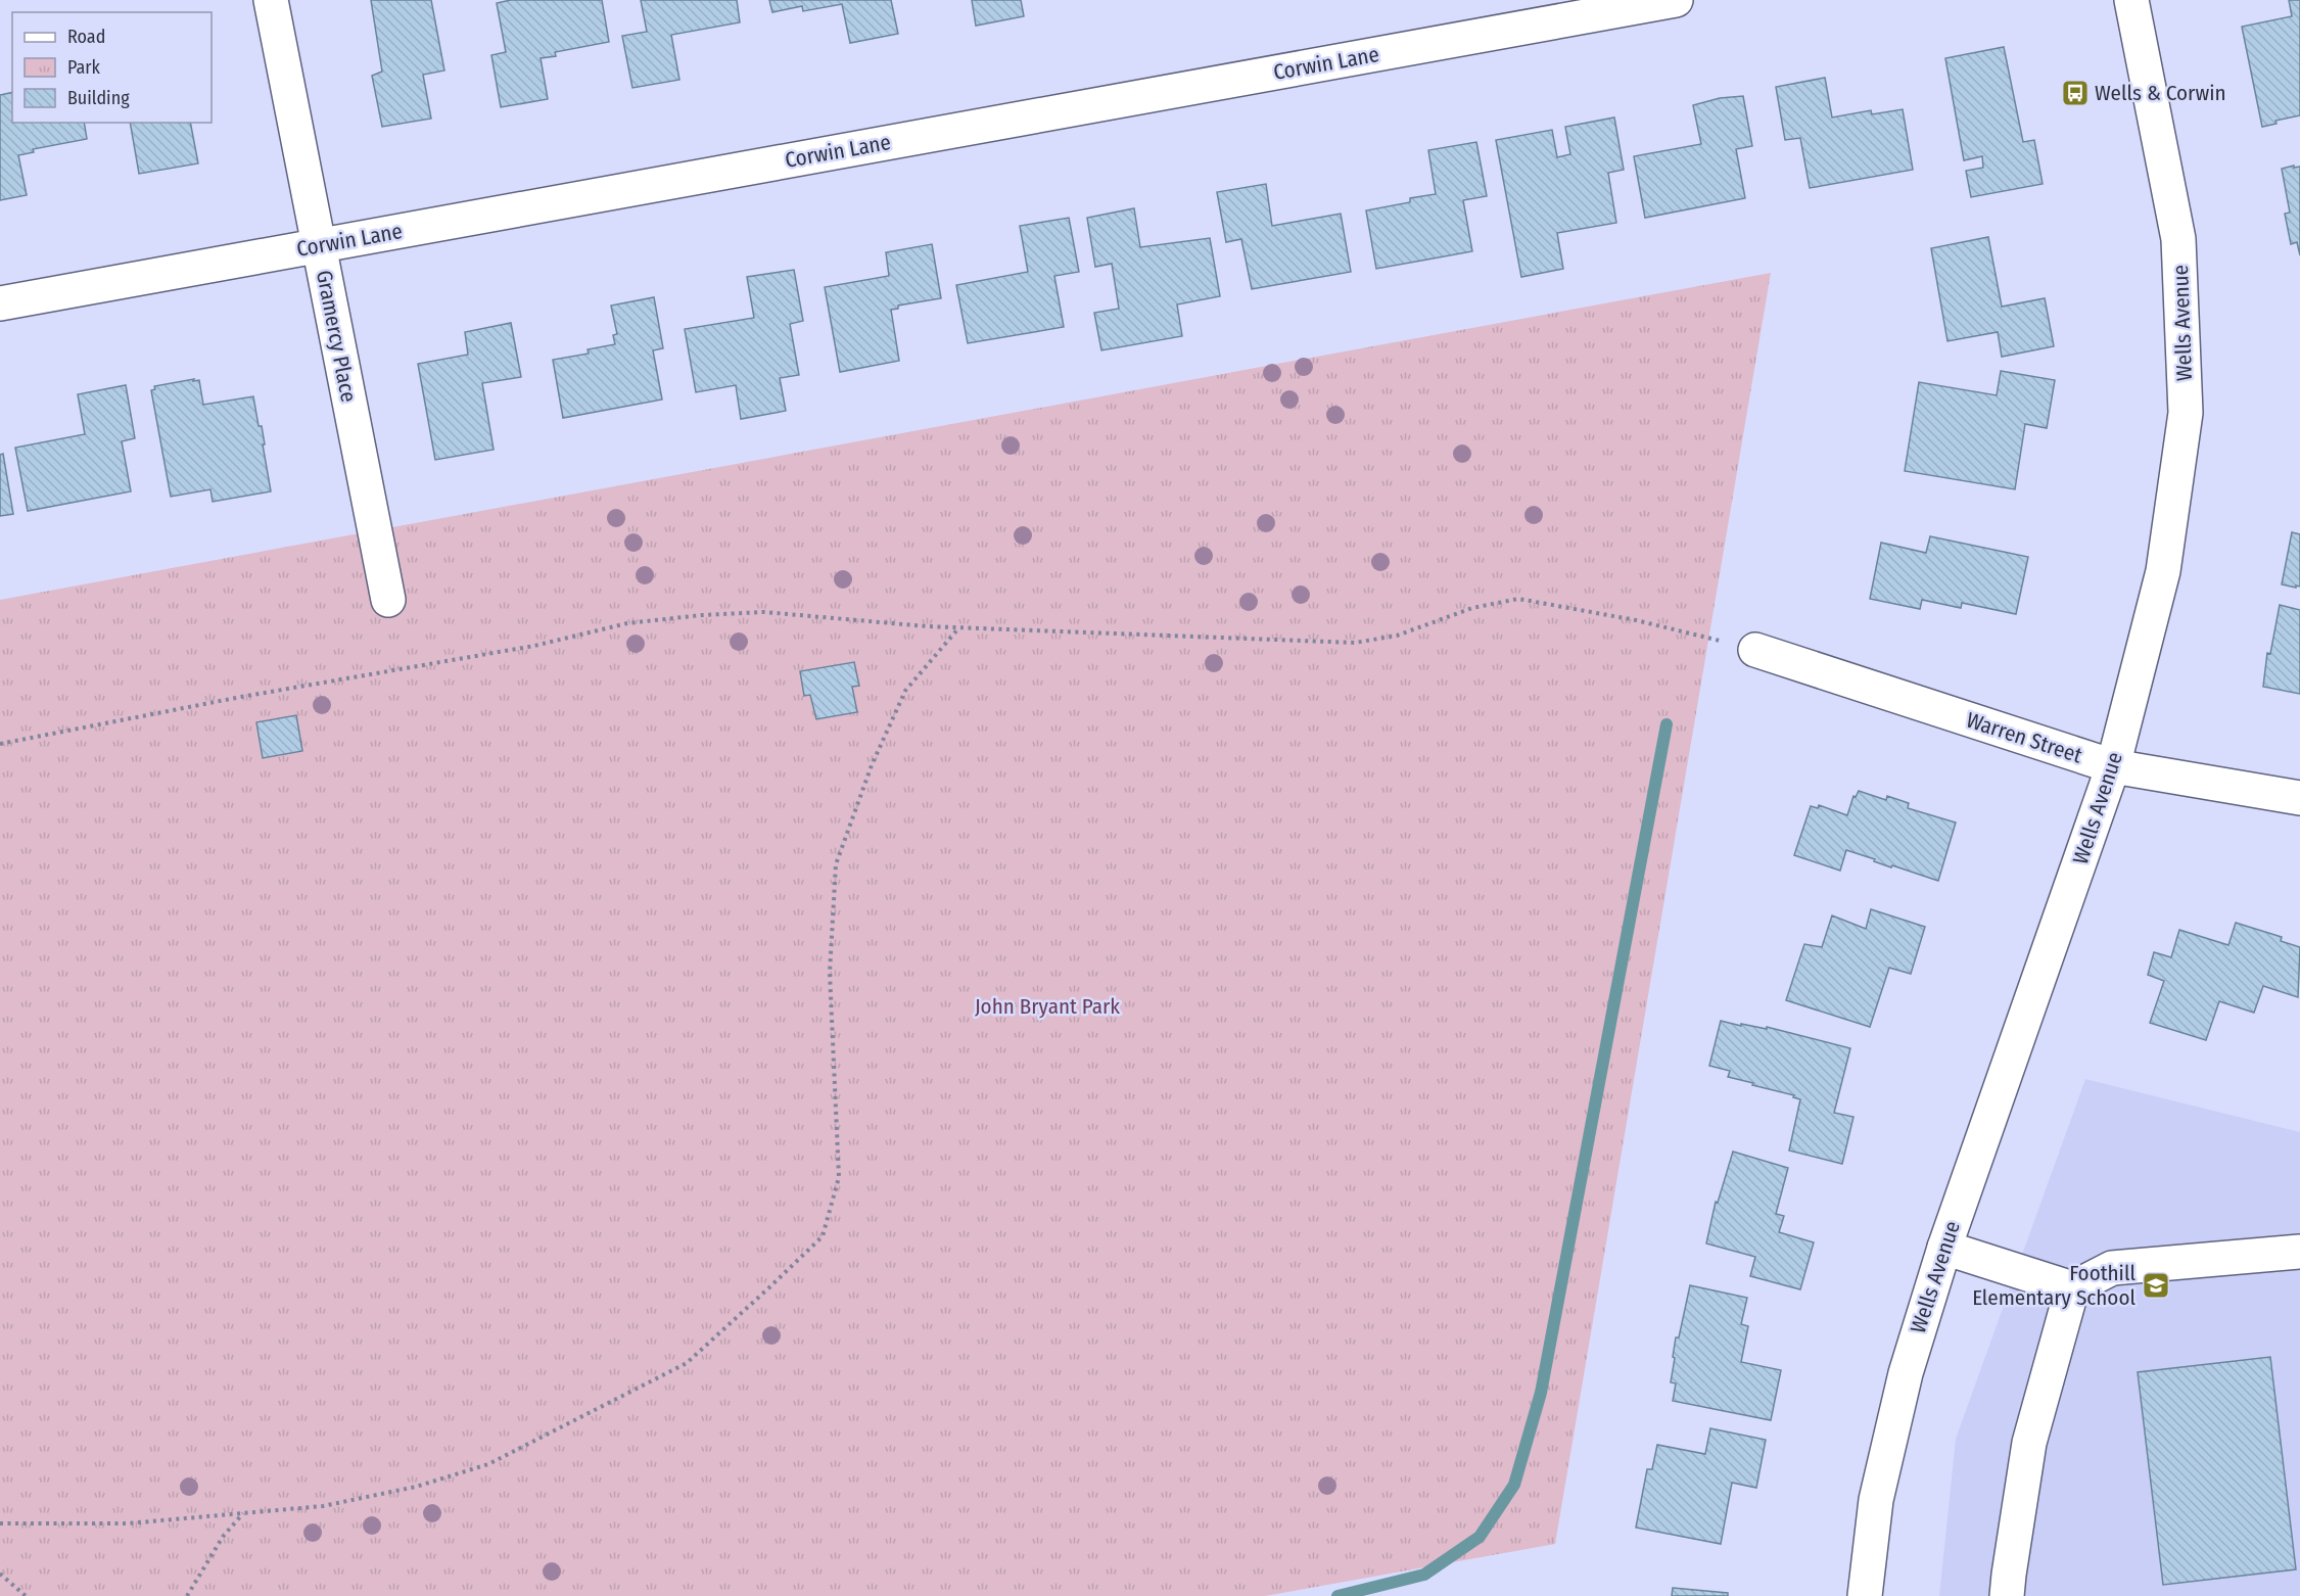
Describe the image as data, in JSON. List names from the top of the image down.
{
  "streets": {
    "street": [
      "Corwin Lane",
      "Wells Avenue",
      "Gramercy Place",
      "Warren Street"
    ]
  },
  "crossings": [
    ["Corwin Lane", "Gramercy Place"],
    ["Wells Avenue", "Warren Street"]
  ],
  "parks": ["John Bryant Park"],
  "places": {
    "bus stop": ["Wells & Corwin"],
    "school or university": ["Foothill Elementary School"]
  },
  "legend": ["Road", "Park", "Building"]
}
